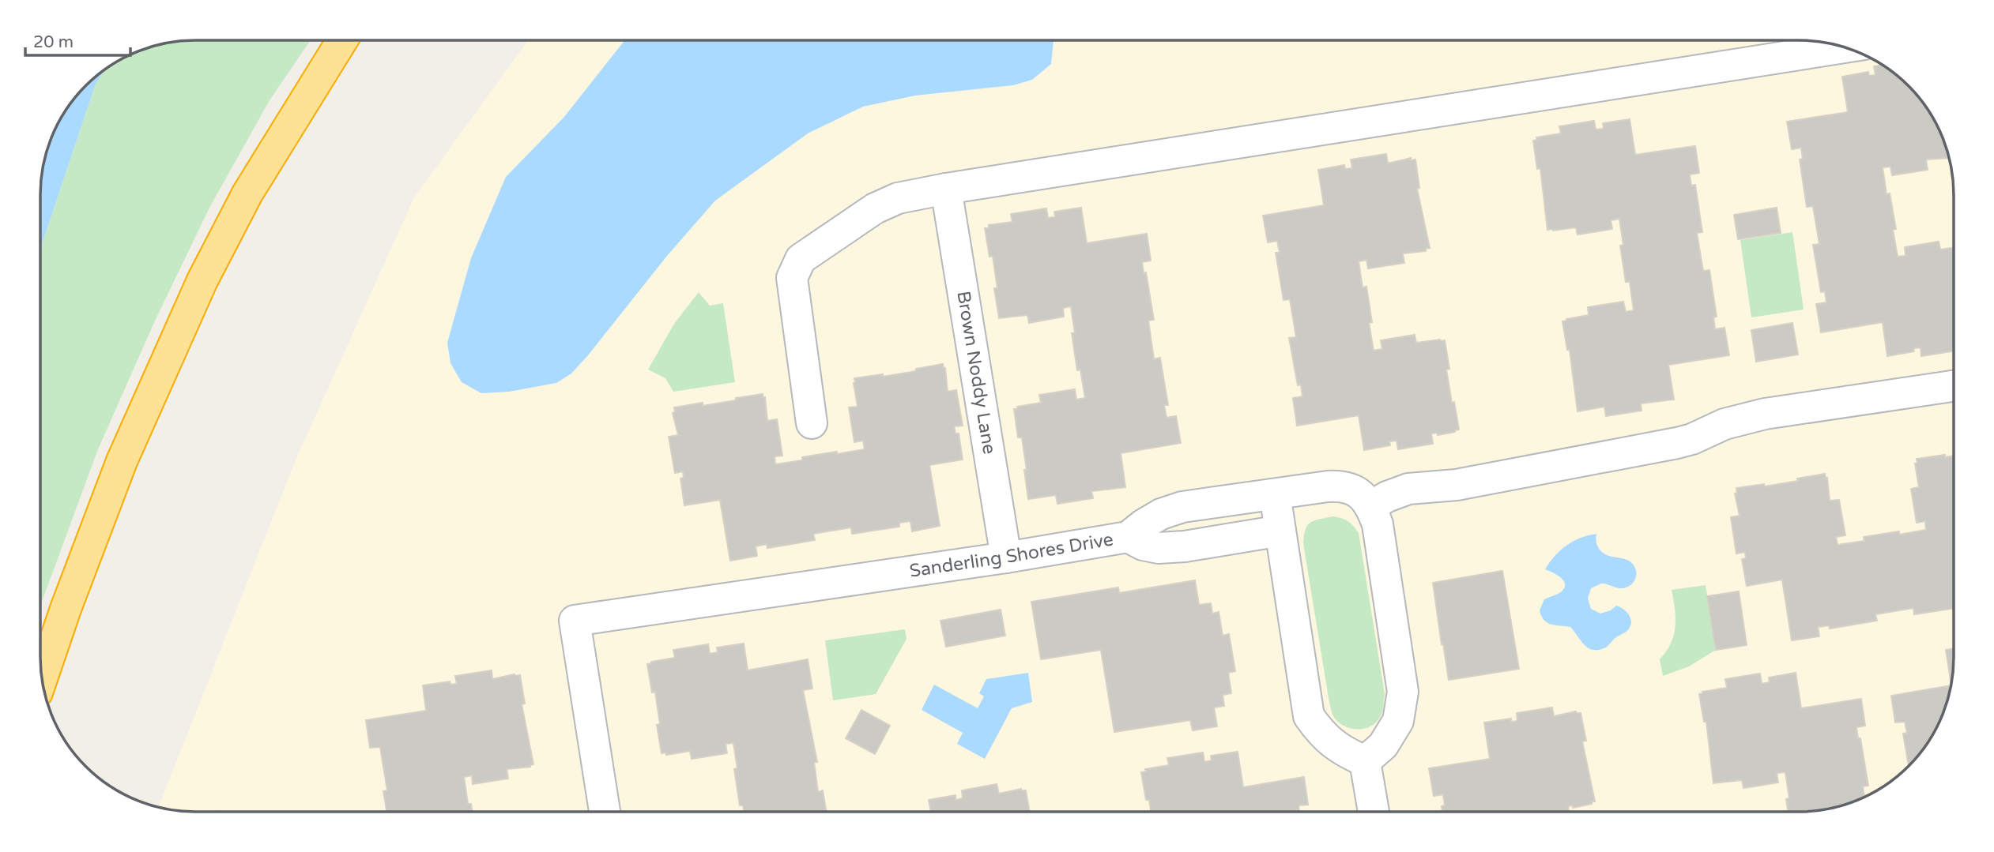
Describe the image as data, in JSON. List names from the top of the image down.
{
  "streets": {
    "lane": ["Brown Noddy Lane", "Sanderling Shores Drive"]
  },
  "crossings": [
    ["Brown Noddy Lane", "Sanderling Shores Drive"]
  ],
  "scale_bar": "20 m"
}
